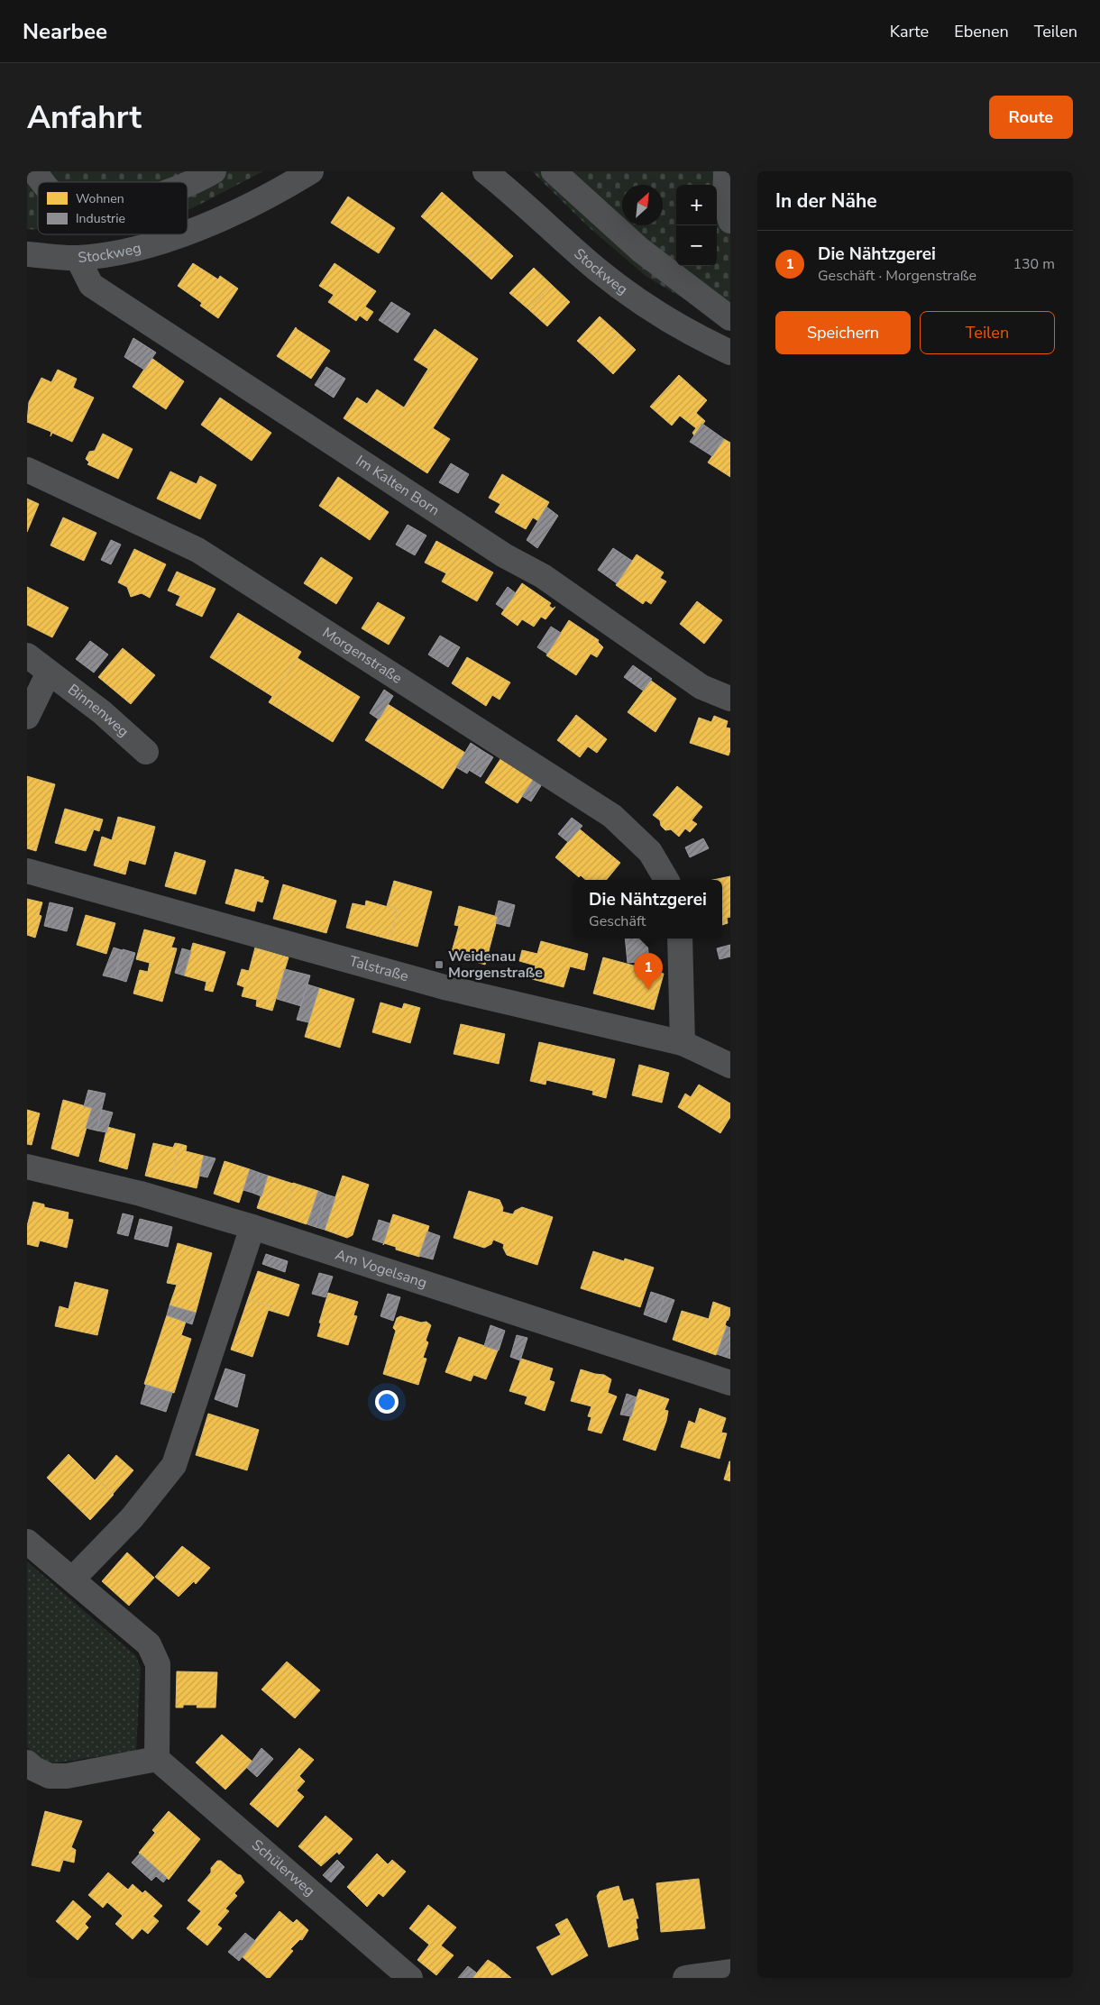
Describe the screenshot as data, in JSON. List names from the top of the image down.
{
  "streets": {
    "street": [
      "Stockweg",
      "Im Kalten Born",
      "Morgenstraße",
      "Binnenweg",
      "Talstraße",
      "Am Vogelsang",
      "Schülerweg"
    ]
  },
  "crossings": [
    ["Stockweg", "Im Kalten Born"]
  ],
  "places": {
    "transit": ["Weidenau Morgenstraße"]
  },
  "legend": ["Wohnen", "Industrie"],
  "north": "top right",
  "page": {
    "header": "Nearbee",
    "nav": ["Karte", "Ebenen", "Teilen"],
    "buttons": [
      "Route",
      ["Speichern", "Teilen"]
    ],
    "title": "Anfahrt",
    "heading": "In der Nähe",
    "map_buttons": ["+", "−"],
    "list": [
      {
        "mark": "1",
        "name": "Die Nähtzgerei",
        "note": "Geschäft · Morgenstraße",
        "value": "130 m"
      }
    ],
    "popup": ["Die Nähtzgerei", "Geschäft"],
    "pins": "1"
  }
}
